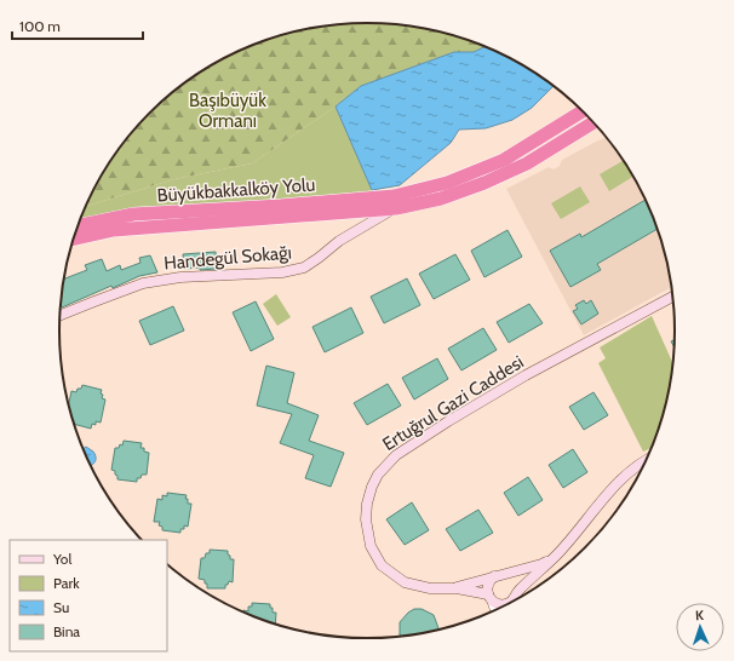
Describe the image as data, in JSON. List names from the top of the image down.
{
  "streets": {
    "highway": ["Büyükbakkalköy Yolu"],
    "street": ["Handegül Sokağı", "Ertuğrul Gazi Caddesi"]
  },
  "crossings": [
    ["Büyükbakkalköy Yolu", "Handegül Sokağı"]
  ],
  "parks": ["Başıbüyük Ormanı"],
  "legend": [
    "Yol",
    "Park",
    "Su",
    "Bina"
  ],
  "scale_bar": "100 m",
  "north": "top"
}
